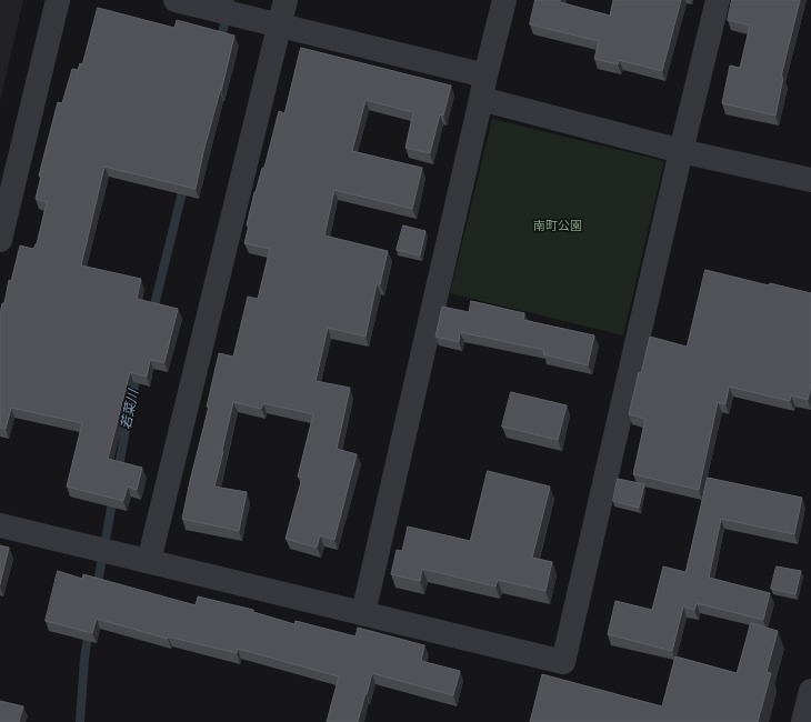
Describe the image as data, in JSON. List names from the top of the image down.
{
  "water": ["若菜川"],
  "parks": ["南町公園"]
}
